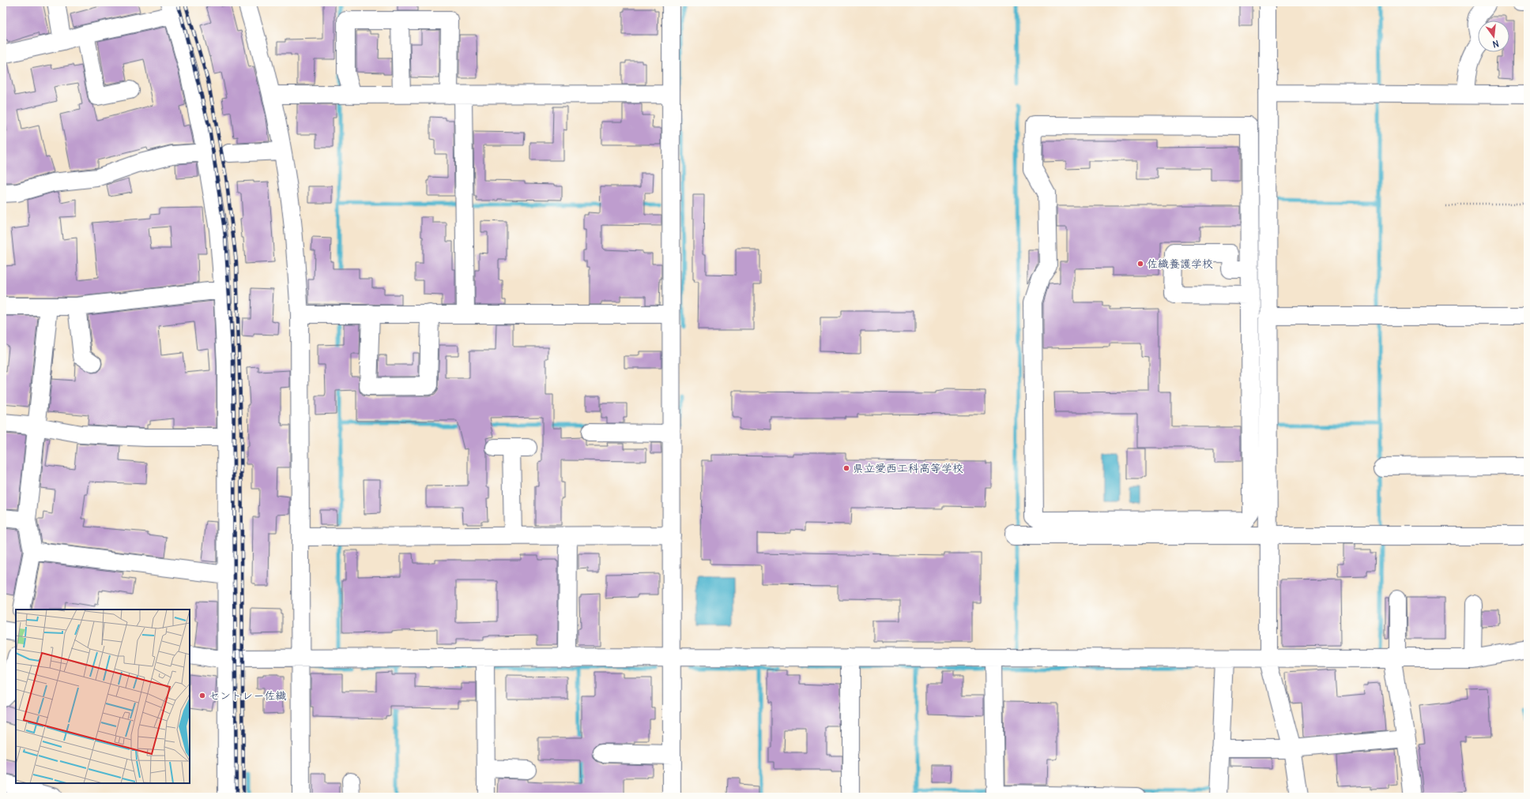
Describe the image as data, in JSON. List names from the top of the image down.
{
  "places": ["佐織養護学校", "県立愛西工科高等学校", "セントレー佐織"],
  "north": "bottom"
}
